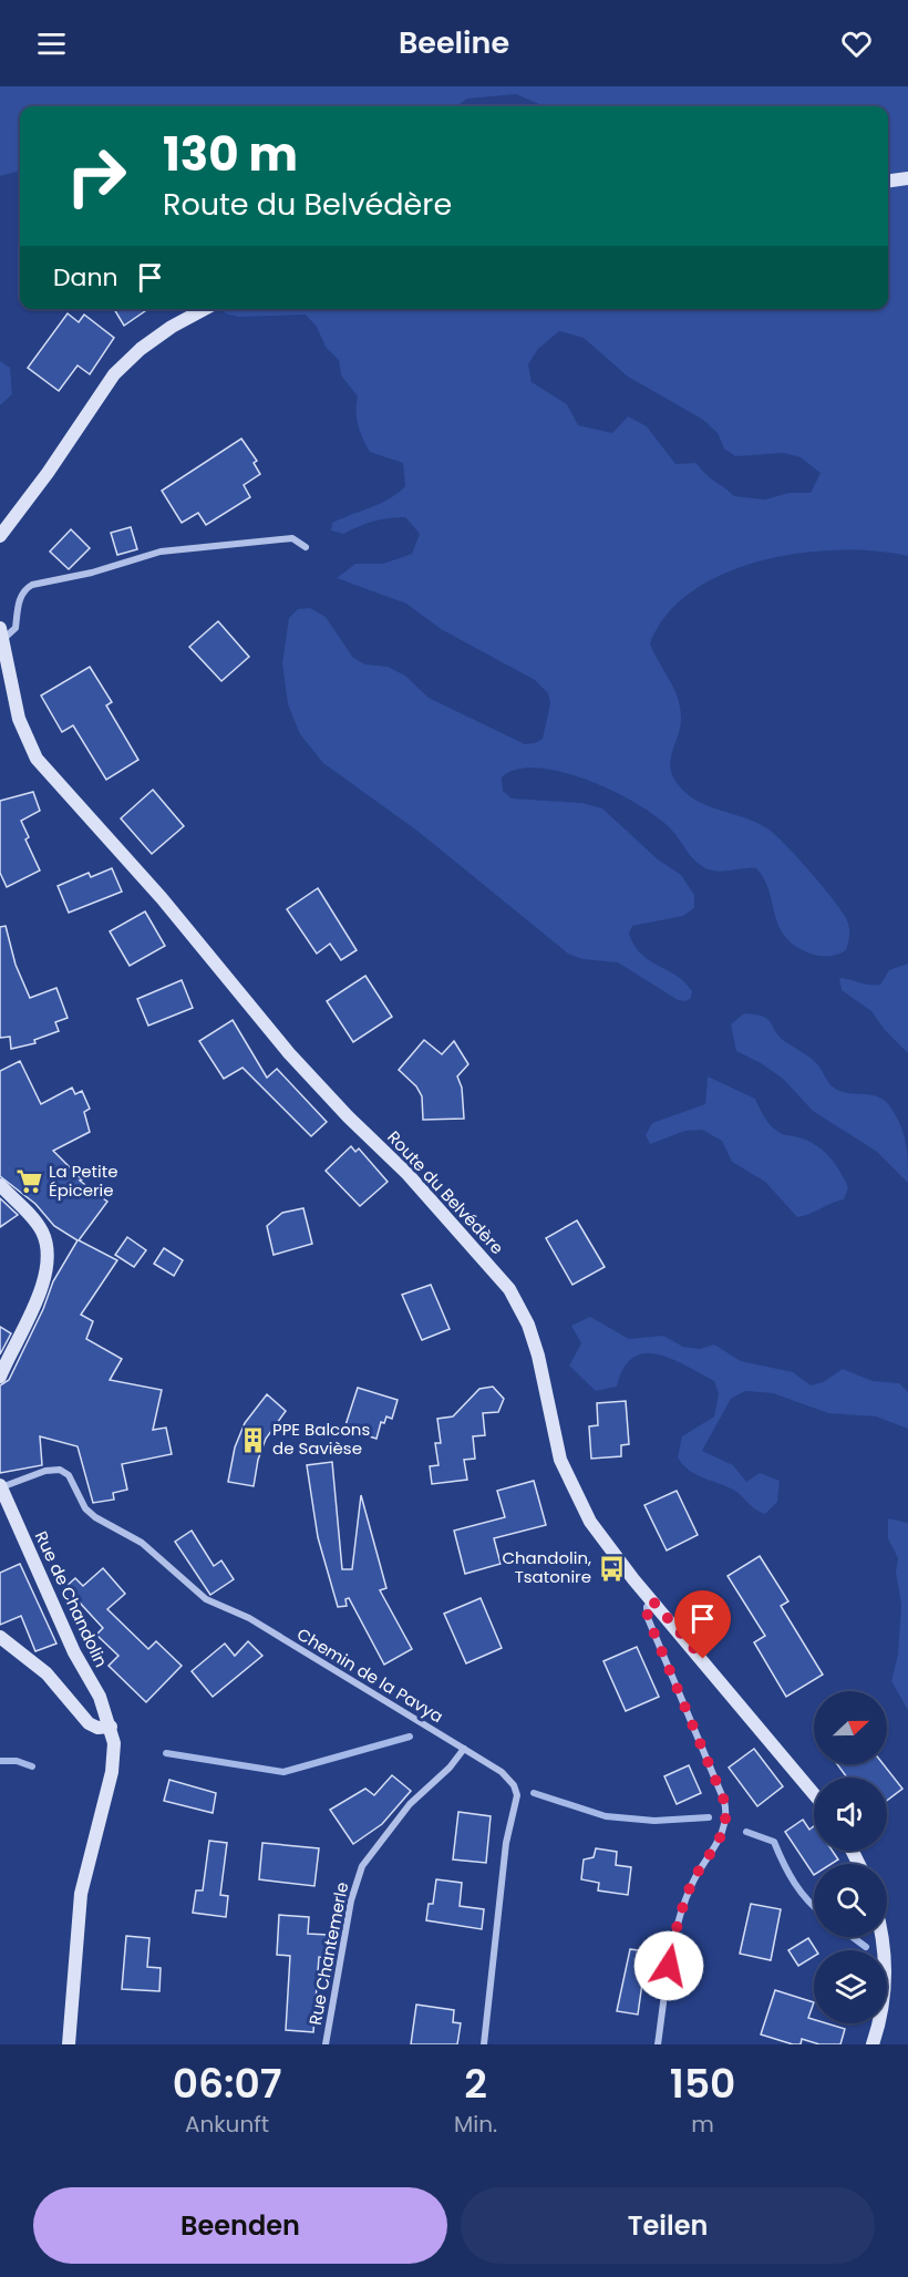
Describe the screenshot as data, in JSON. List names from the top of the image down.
{
  "streets": {
    "street": [
      "Route du Belvédère",
      "Rue de Chandolin",
      "Chemin de la Pavya",
      "Rue Chantemerle"
    ]
  },
  "crossings": [
    ["Rue de Chandolin", "Chemin de la Pavya"],
    ["Chemin de la Pavya", "Rue Chantemerle"]
  ],
  "places": {
    "supermarket": ["La Petite Épicerie"],
    "building": ["PPE Balcons de Savièse"],
    "bus stop": ["Chandolin, Tsatonire"]
  },
  "north": "right",
  "page": {
    "header": "Beeline",
    "turn": ["130 m", "Route du Belvédère"],
    "then": "Dann",
    "eta": [
      "06:07",
      "Ankunft",
      "2",
      "Min.",
      "150",
      "m"
    ],
    "buttons": ["Beenden", "Teilen"]
  }
}
